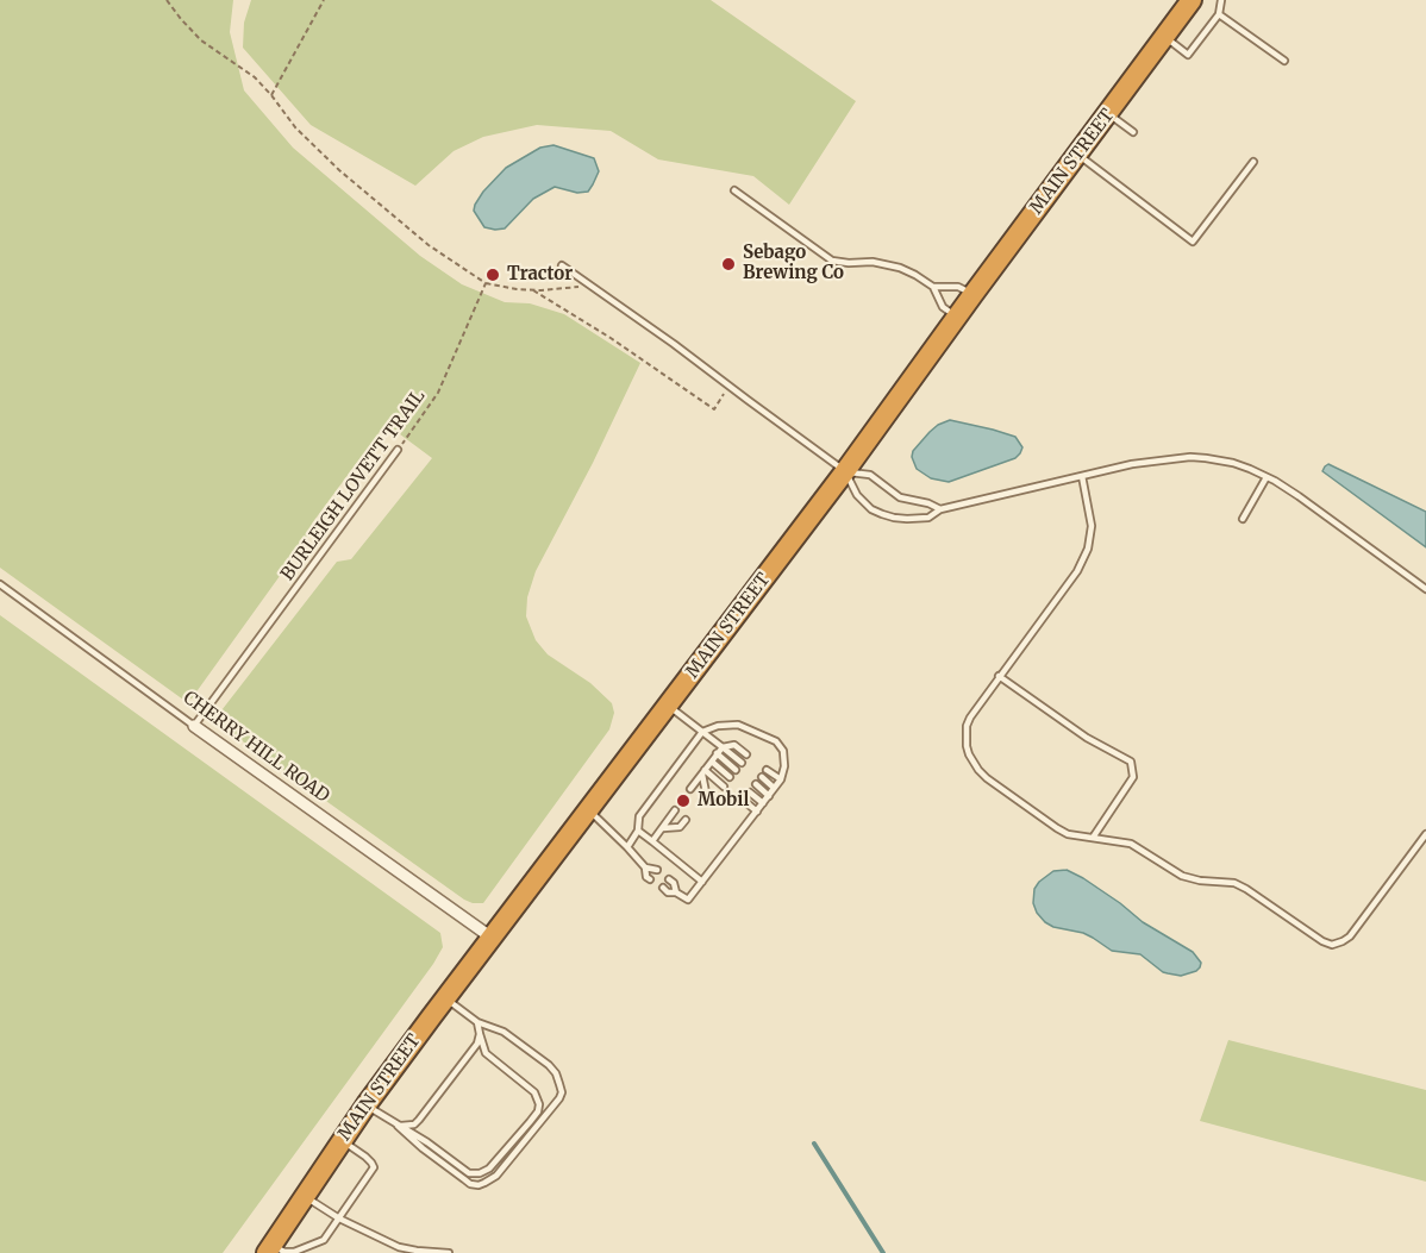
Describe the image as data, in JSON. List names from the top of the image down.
{
  "streets": {
    "highway": ["MAIN STREET"],
    "street": ["CHERRY HILL ROAD"],
    "lane": ["BURLEIGH LOVETT TRAIL"]
  },
  "crossings": [
    ["MAIN STREET", "CHERRY HILL ROAD"],
    ["BURLEIGH LOVETT TRAIL", "CHERRY HILL ROAD"]
  ],
  "places": ["Sebago Brewing Co", "Tractor", "Mobil"]
}
